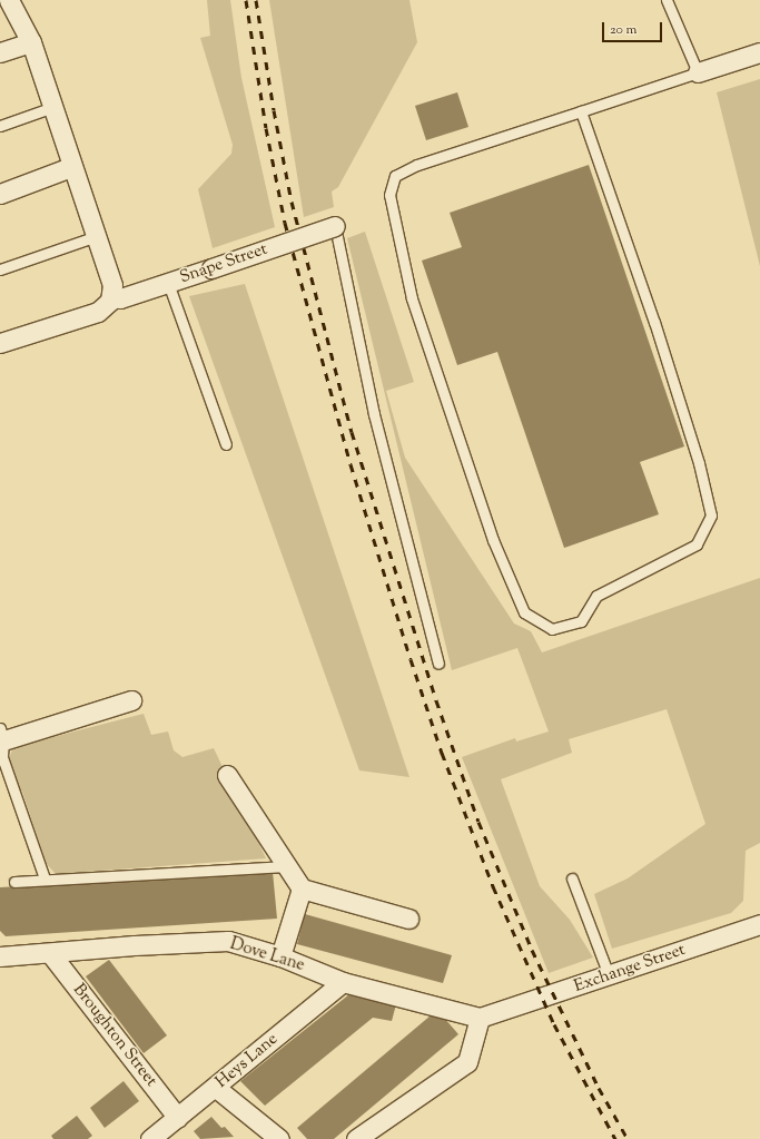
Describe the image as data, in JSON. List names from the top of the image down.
{
  "streets": {
    "street": [
      "Snape Street",
      "Dove Lane",
      "Exchange Street",
      "Broughton Street",
      "Heys Lane"
    ]
  },
  "crossings": [
    ["Dove Lane", "Exchange Street"],
    ["Dove Lane", "Broughton Street"],
    ["Dove Lane", "Heys Lane"],
    ["Broughton Street", "Heys Lane"]
  ],
  "scale_bar": "20 m"
}
